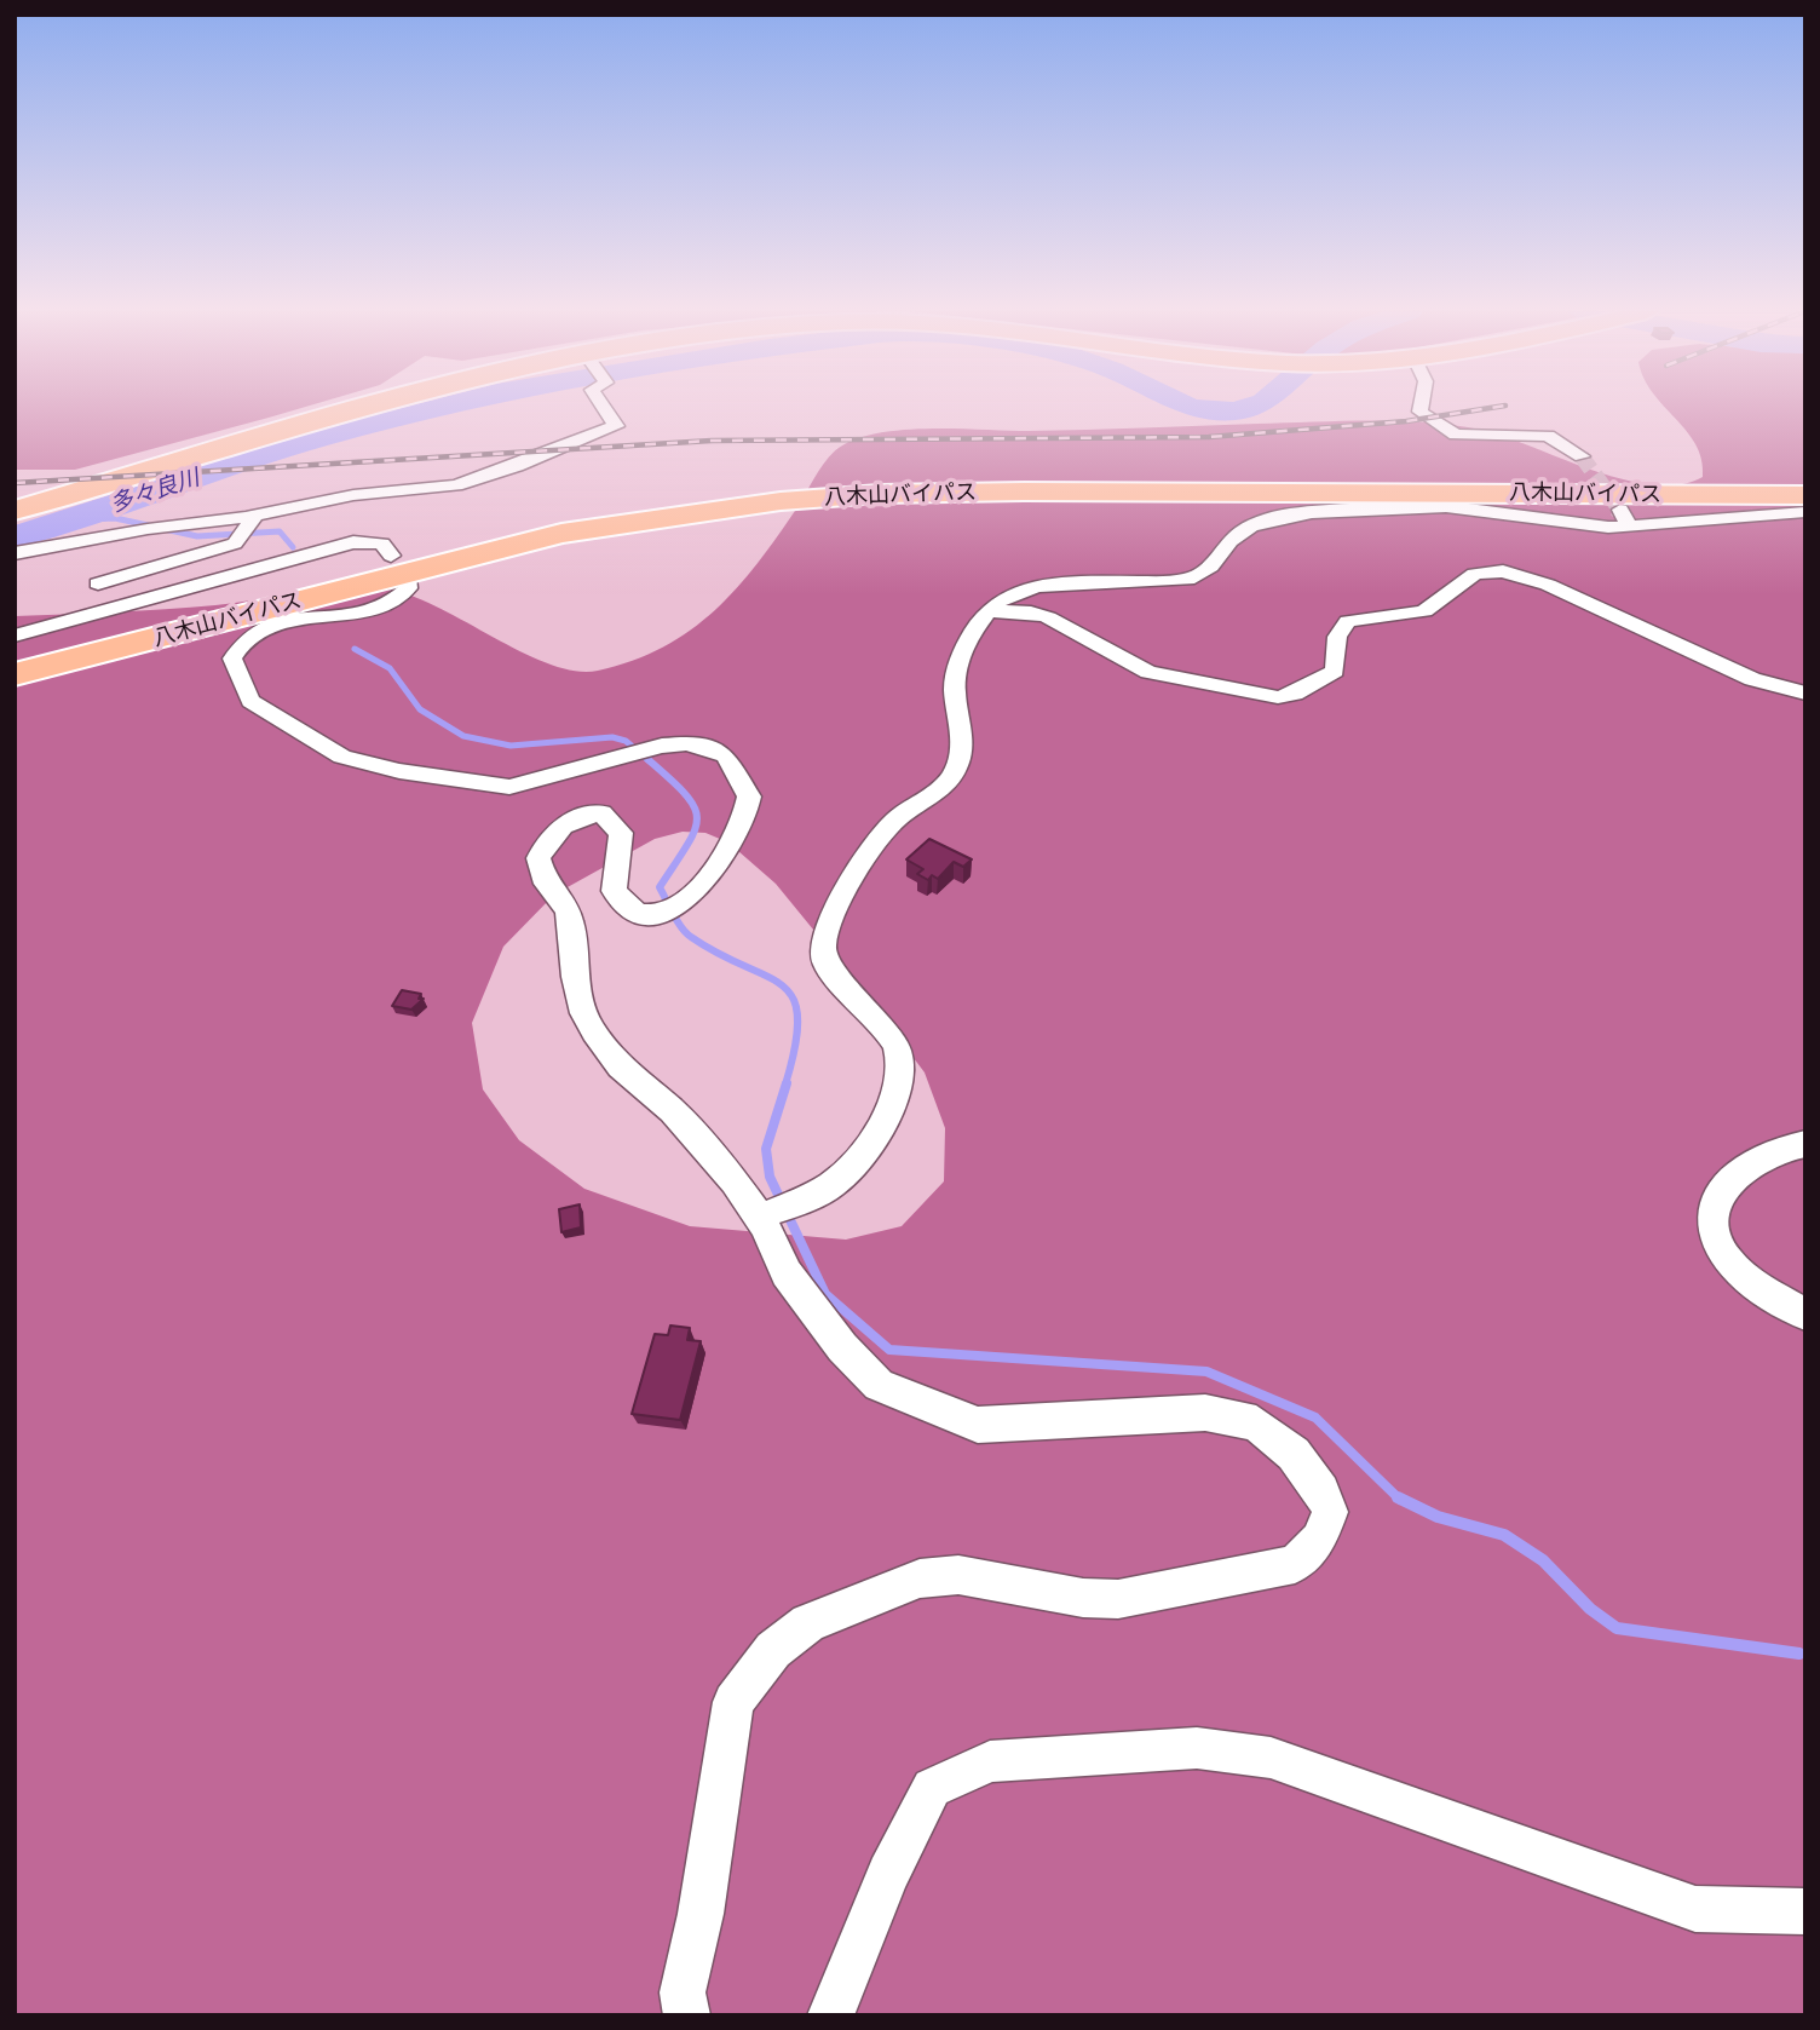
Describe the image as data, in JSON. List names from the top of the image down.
{
  "streets": {
    "highway": ["八木山バイパス"]
  },
  "water": ["多々良川"]
}
